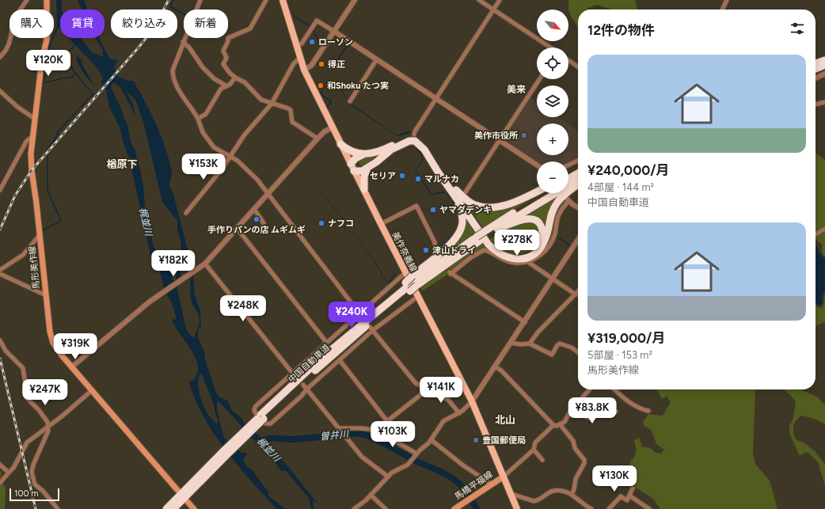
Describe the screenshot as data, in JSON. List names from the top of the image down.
{
  "streets": {
    "highway": ["中国自動車道"],
    "main road": ["美作奈義線", "馬形美作線", "馬橋平福線"]
  },
  "crossings": [
    ["美作奈義線", "馬橋平福線"]
  ],
  "districts": ["美来", "楢原下", "北山"],
  "water": ["梶並川", "曽井川"],
  "places": [
    "ローソン",
    "得正",
    "和Shoku たつ実",
    "美作市役所",
    "セリア",
    "マルナカ",
    "ヤマダデンキ",
    "手作りパンの店 ムギムギ",
    "ナフコ",
    "津山ドライ",
    "豊国郵便局"
  ],
  "scale_bar": "100 m",
  "north": "bottom right",
  "page": {
    "map_buttons": ["+", "−"],
    "chip": [
      "購入",
      "賃貸",
      "絞り込み",
      "新着"
    ],
    "heading": "12件の物件",
    "list": [
      {
        "name": "¥240,000/月",
        "note": "4部屋 · 144 m² · 中国自動車道"
      },
      {
        "name": "¥319,000/月",
        "note": "5部屋 · 153 m² · 馬形美作線"
      }
    ],
    "price": [
      "¥120K",
      "¥153K",
      "¥278K",
      "¥182K",
      "¥248K",
      "¥240K",
      "¥319K",
      "¥141K",
      "¥247K",
      "¥83.8K",
      "¥103K",
      "¥130K"
    ],
    "scale": "100 m"
  }
}
